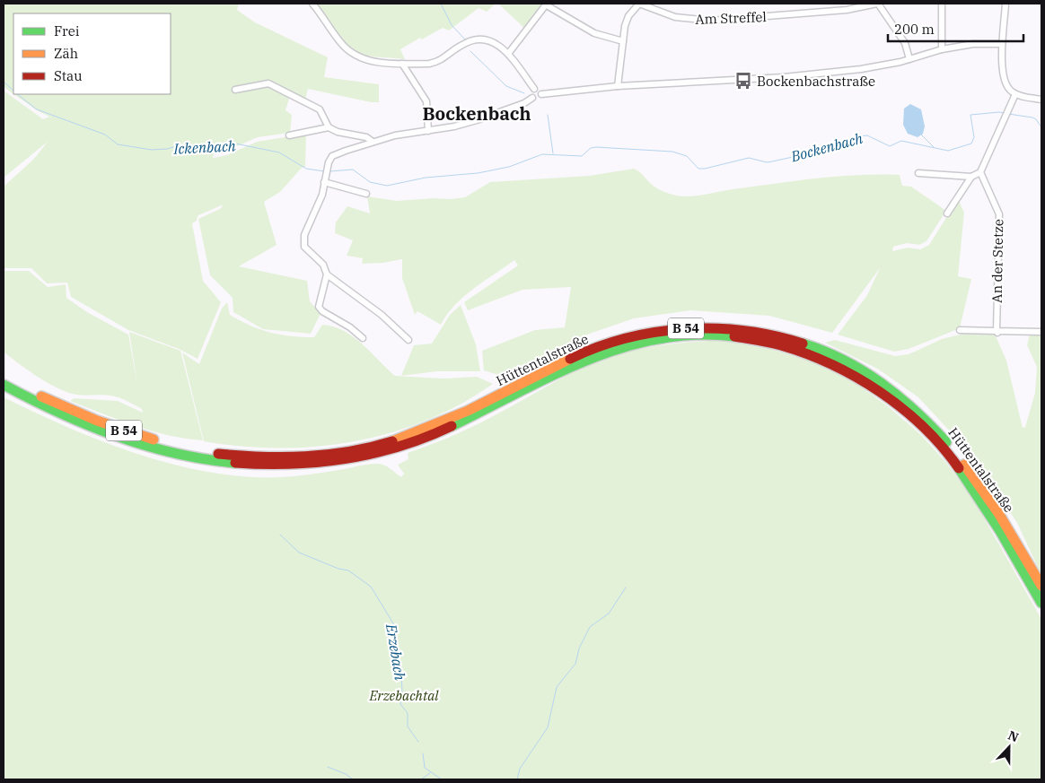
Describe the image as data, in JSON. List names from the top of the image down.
{
  "streets": {
    "highway": ["B 54", "Hüttentalstraße"],
    "street": ["Am Streffel", "An der Stetze"]
  },
  "crossings": [
    ["B 54", "Hüttentalstraße"]
  ],
  "districts": ["Bockenbach"],
  "water": ["Ickenbach", "Bockenbach", "Erzebach"],
  "parks": ["Erzebachtal"],
  "places": {
    "bus stop": ["Bockenbachstraße"]
  },
  "legend": ["Frei", "Zäh", "Stau"],
  "scale_bar": "200 m",
  "north": "top"
}
